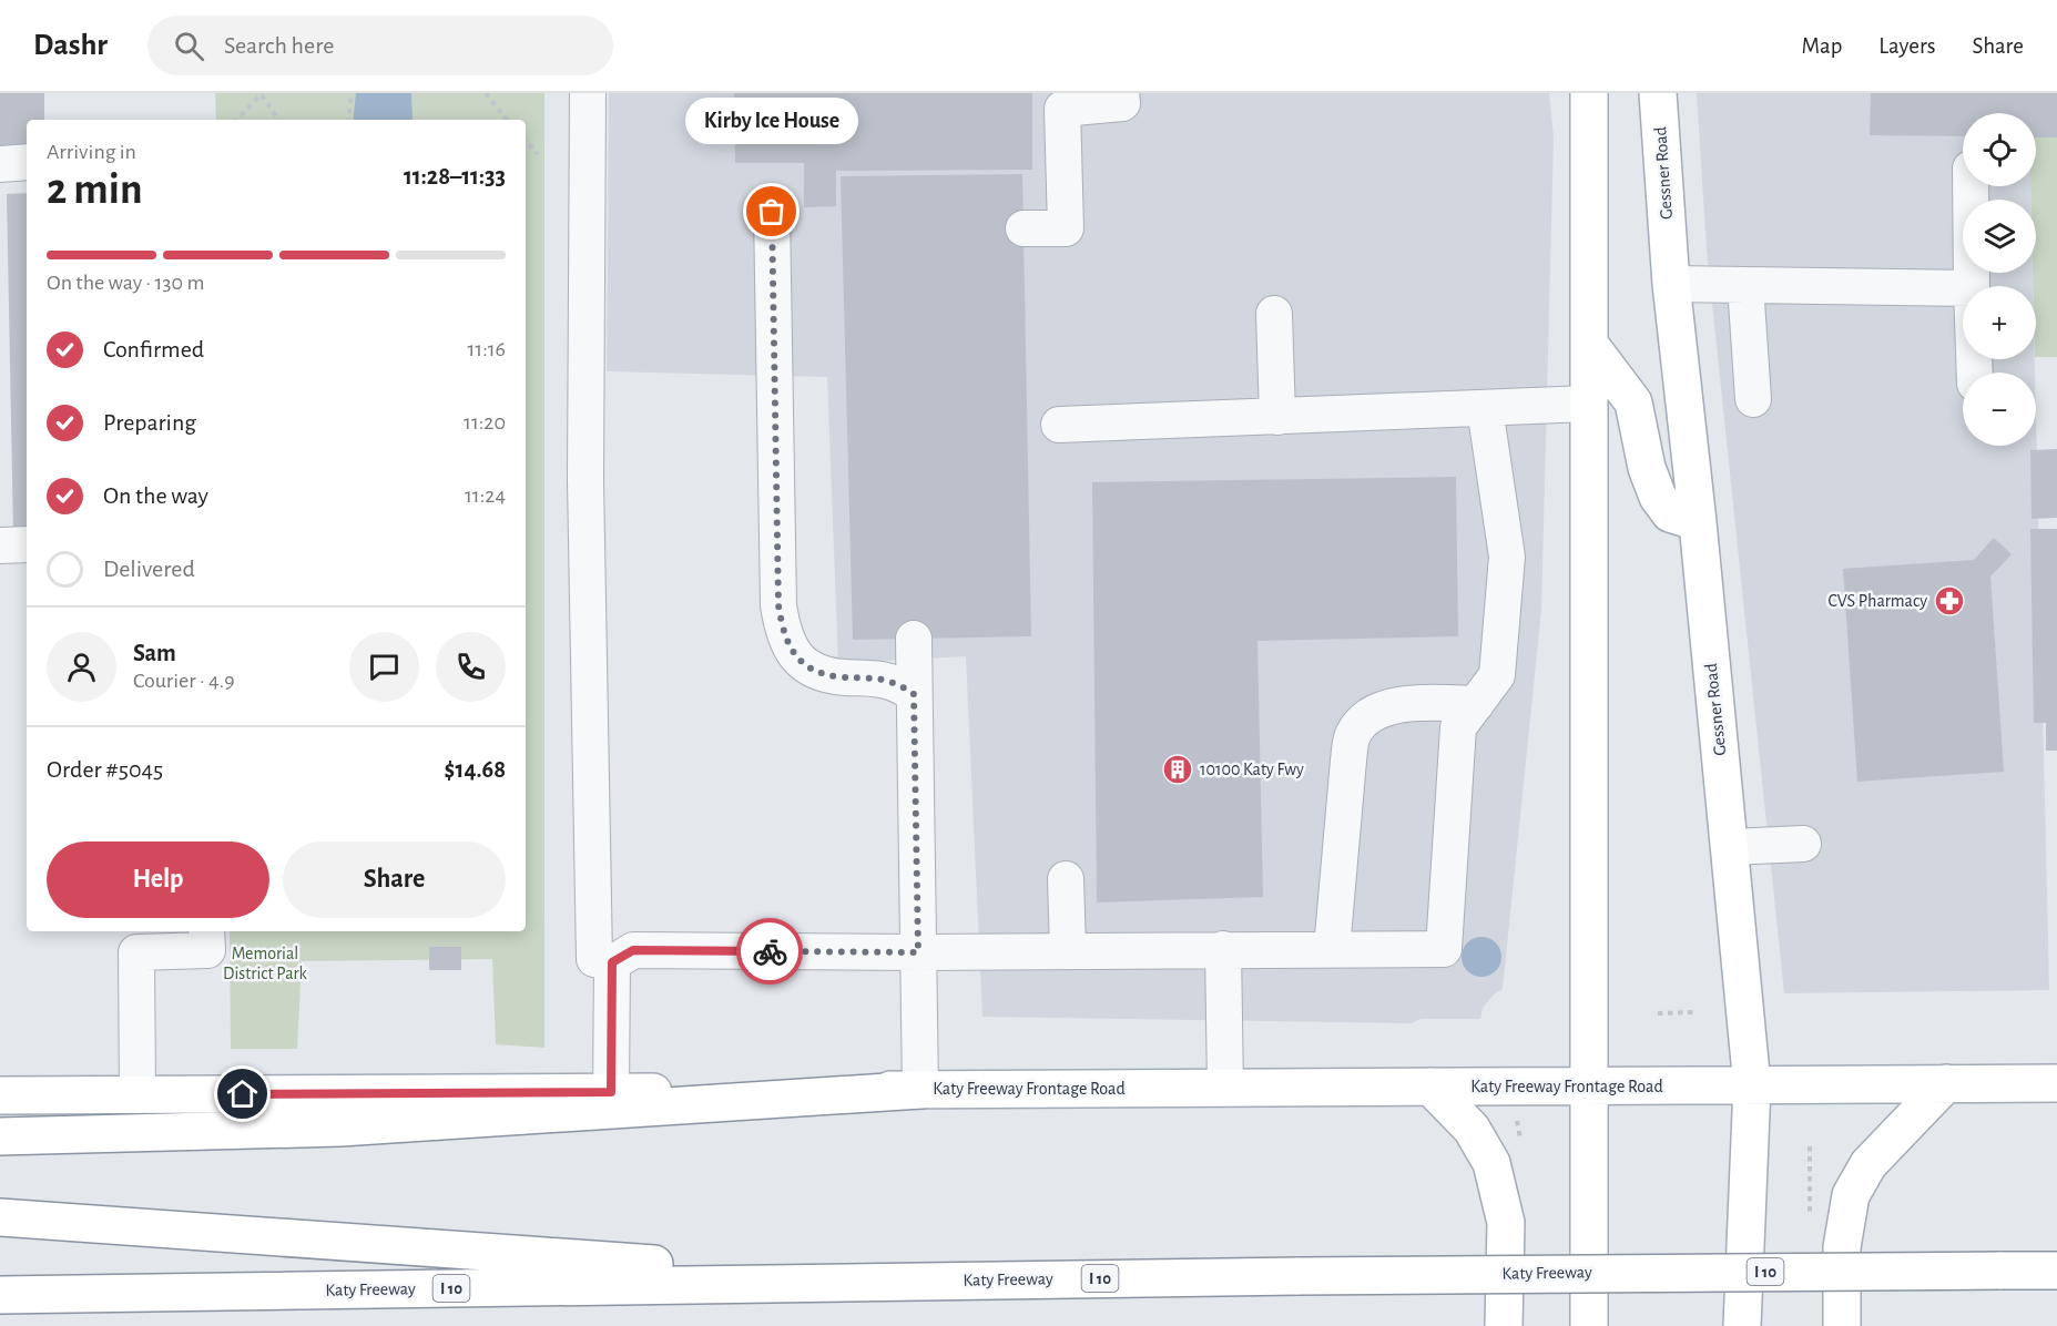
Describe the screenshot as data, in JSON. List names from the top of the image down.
{
  "streets": {
    "main road": [
      "Gessner Road",
      "Katy Freeway Frontage Road",
      "I 10",
      "Katy Freeway"
    ]
  },
  "crossings": [
    ["Gessner Road", "Katy Freeway Frontage Road"]
  ],
  "parks": ["Memorial District Park"],
  "places": {
    "other": ["Kirby Ice House"],
    "pharmacy": ["CVS Pharmacy"],
    "building": ["10100 Katy Fwy"]
  },
  "page": {
    "header": "Dashr",
    "search": "Search here",
    "nav": ["Map", "Layers", "Share"],
    "bubble": "Kirby Ice House",
    "map_buttons": ["+", "−"],
    "heading": ["2 min", "Arriving in", "11:28–11:33"],
    "panel": [
      "Sam",
      "Courier · 4.9",
      "Order #5045",
      "$14.68"
    ],
    "bar": "On the way · 130 m",
    "list": [
      ["Confirmed", "11:16"],
      ["Preparing", "11:20"],
      ["On the way", "11:24"],
      "Delivered"
    ],
    "buttons": ["Help", "Share"]
  }
}
